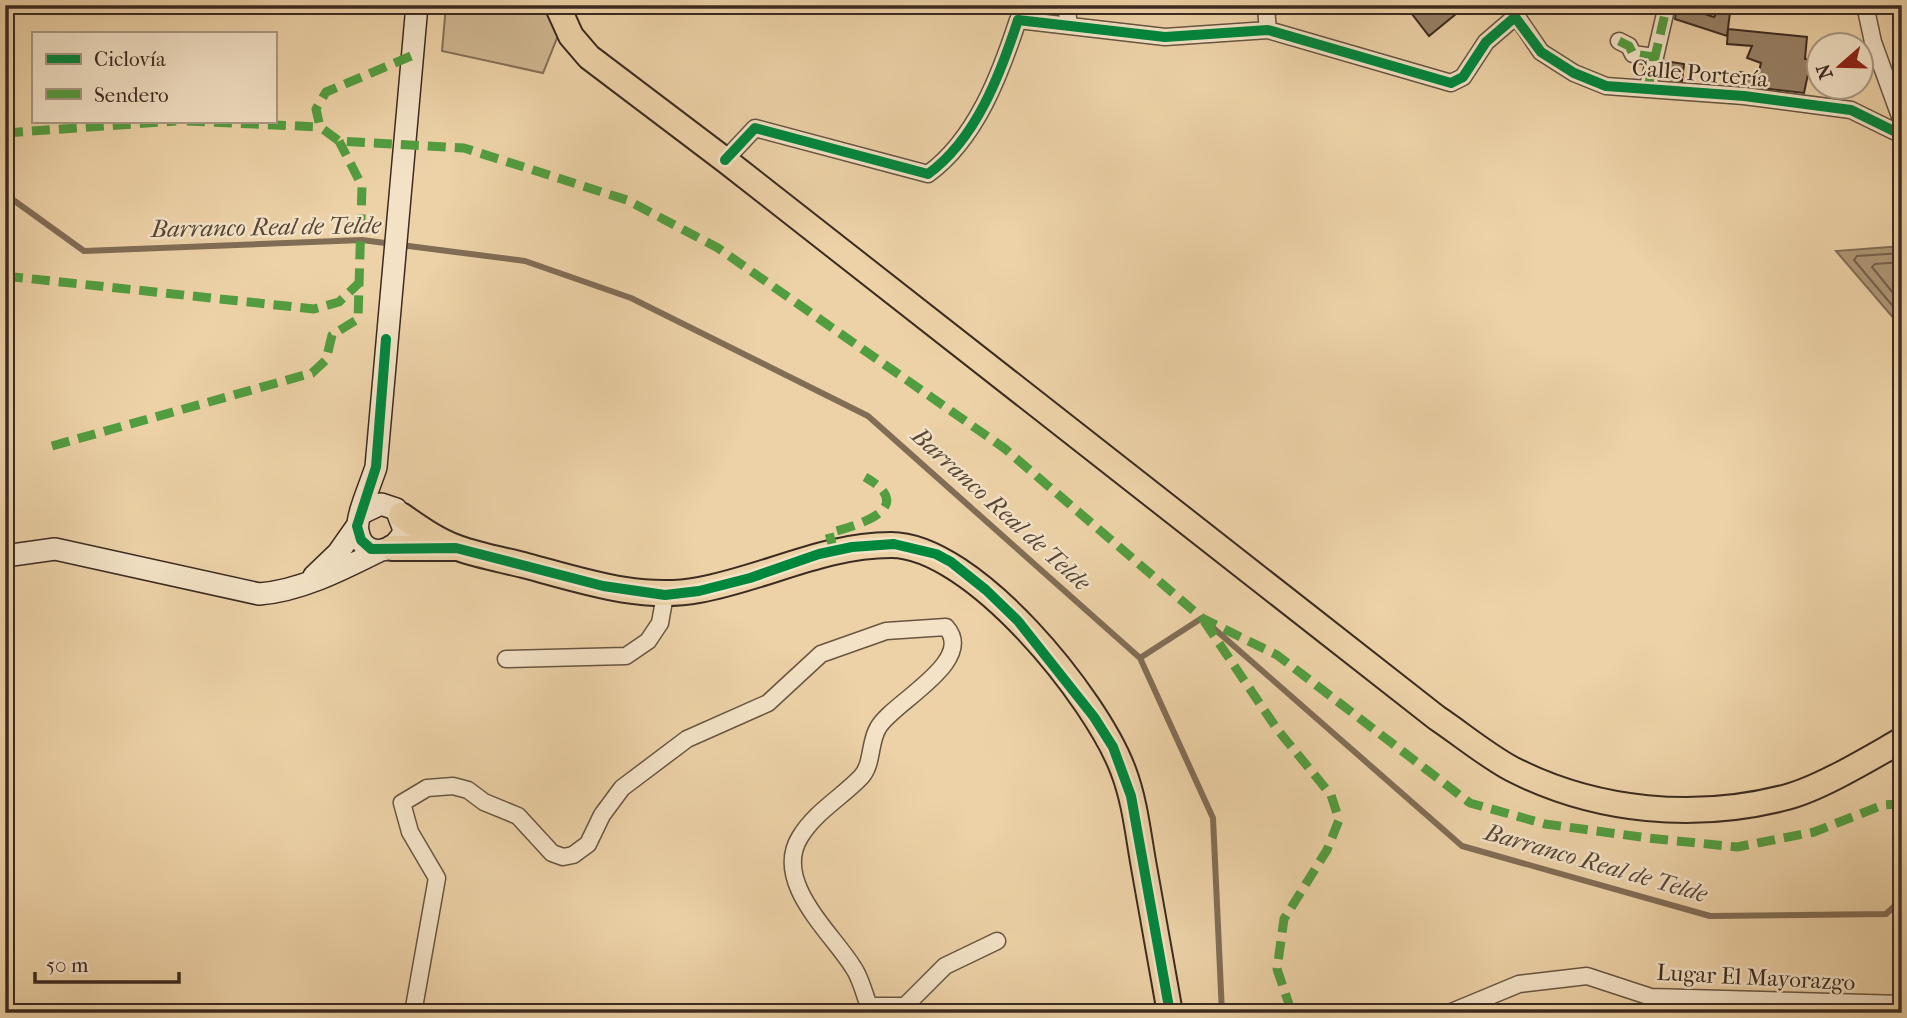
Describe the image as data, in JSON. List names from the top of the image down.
{
  "streets": {
    "street": ["Calle Portería", "Lugar El Mayorazgo"]
  },
  "water": ["Barranco Real de Telde"],
  "legend": ["Ciclovía", "Sendero"],
  "scale_bar": "50 m",
  "north": "left"
}
